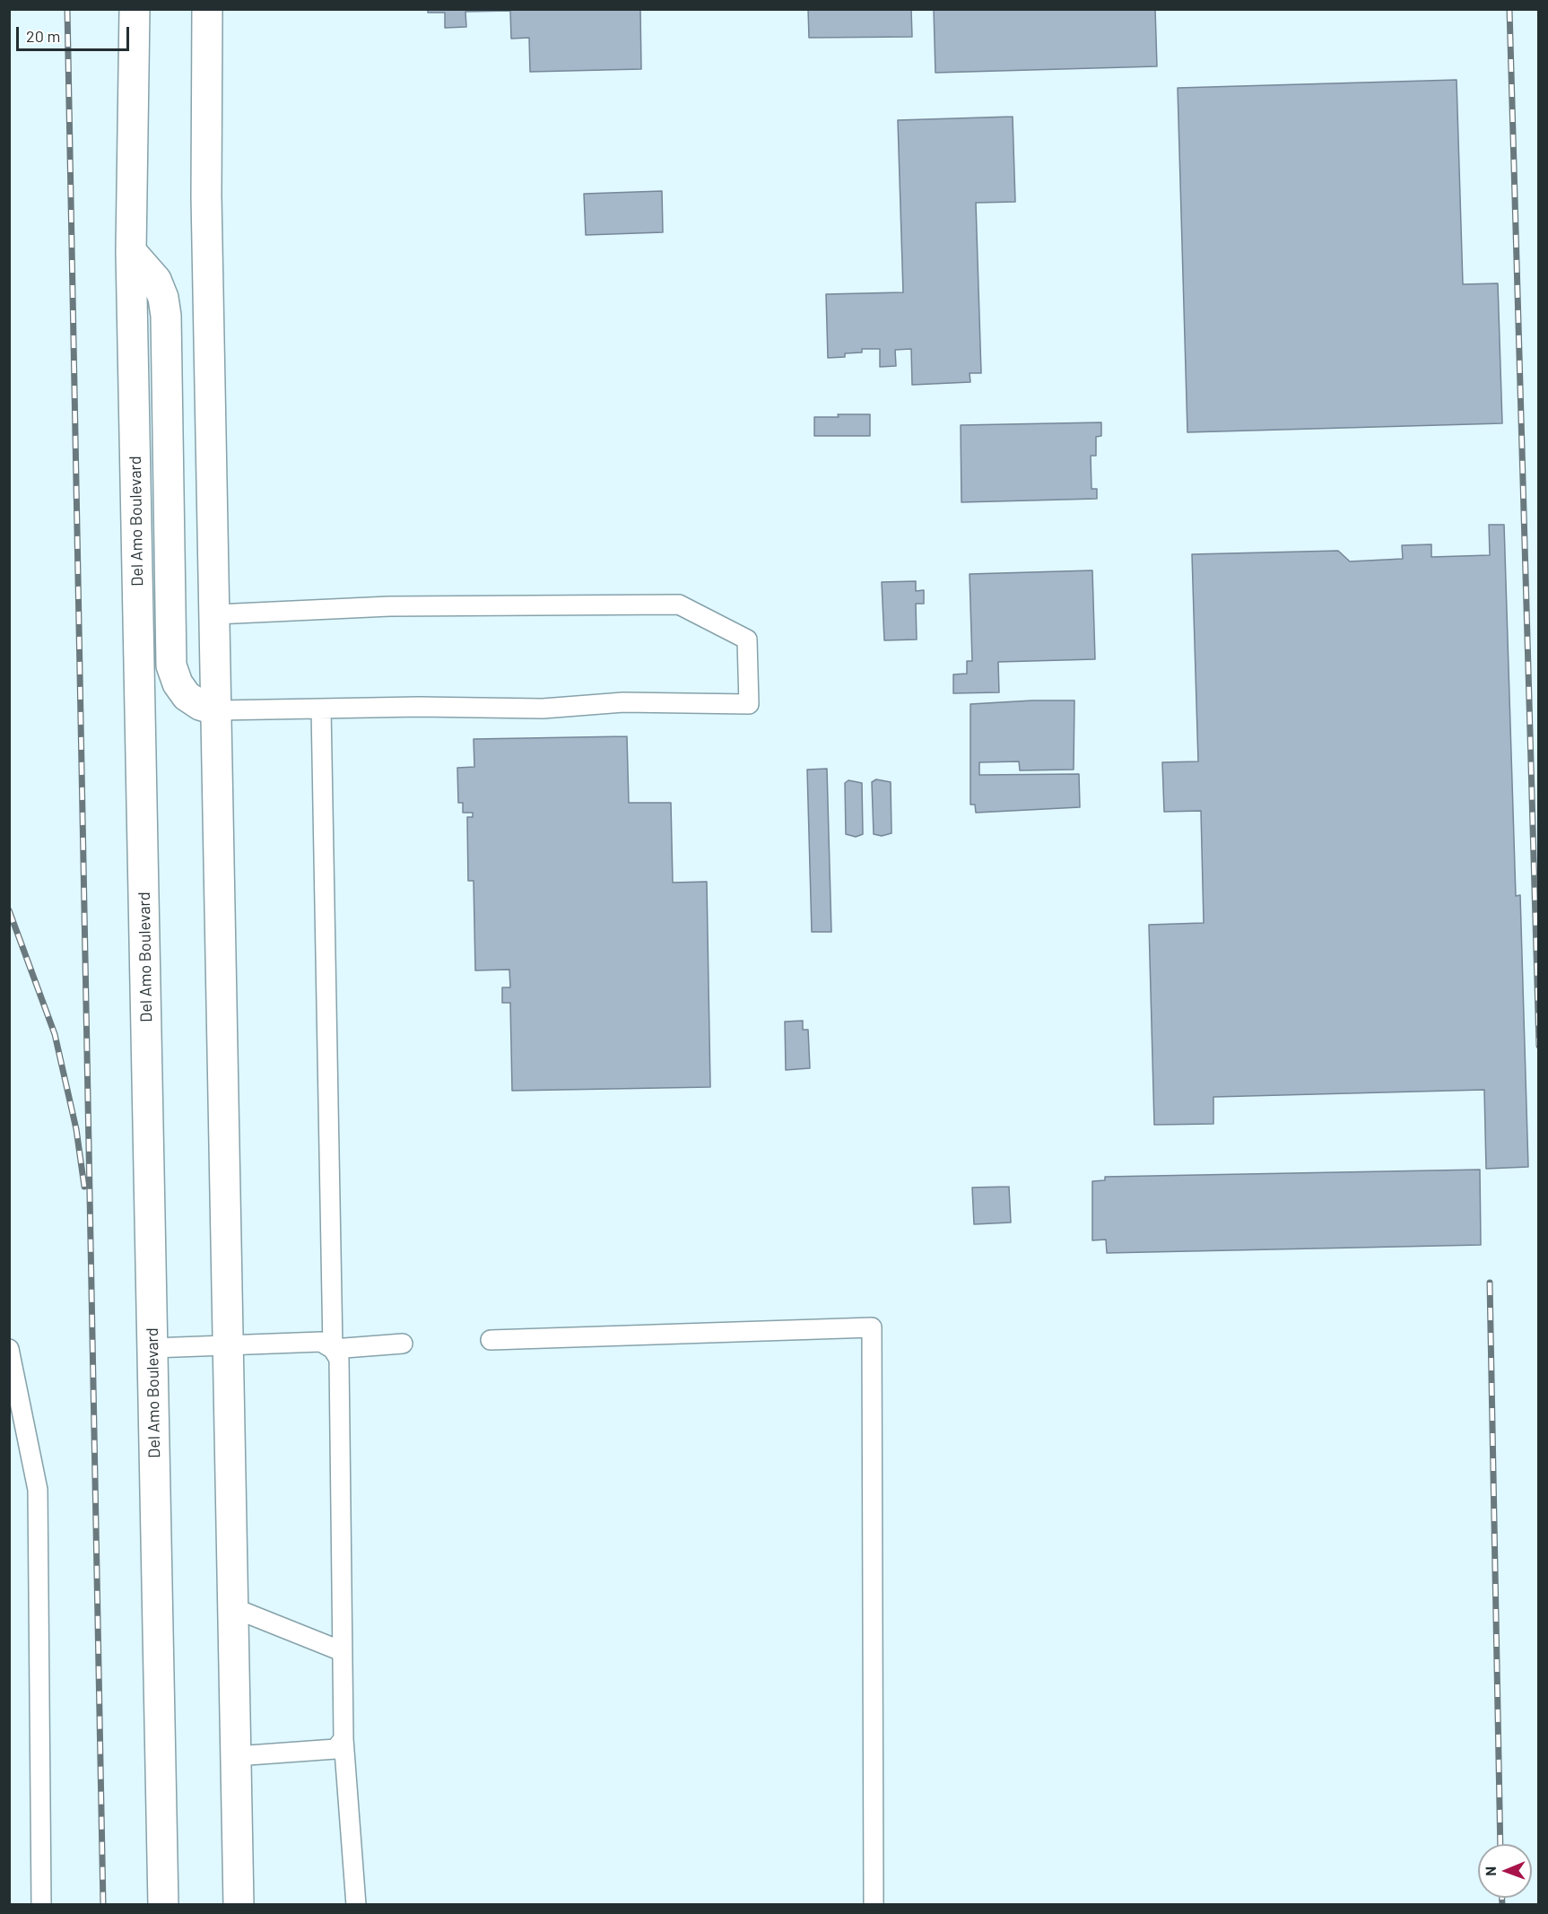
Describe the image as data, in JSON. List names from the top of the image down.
{
  "streets": {
    "main road": ["Del Amo Boulevard"]
  },
  "scale_bar": "20 m",
  "north": "left"
}
